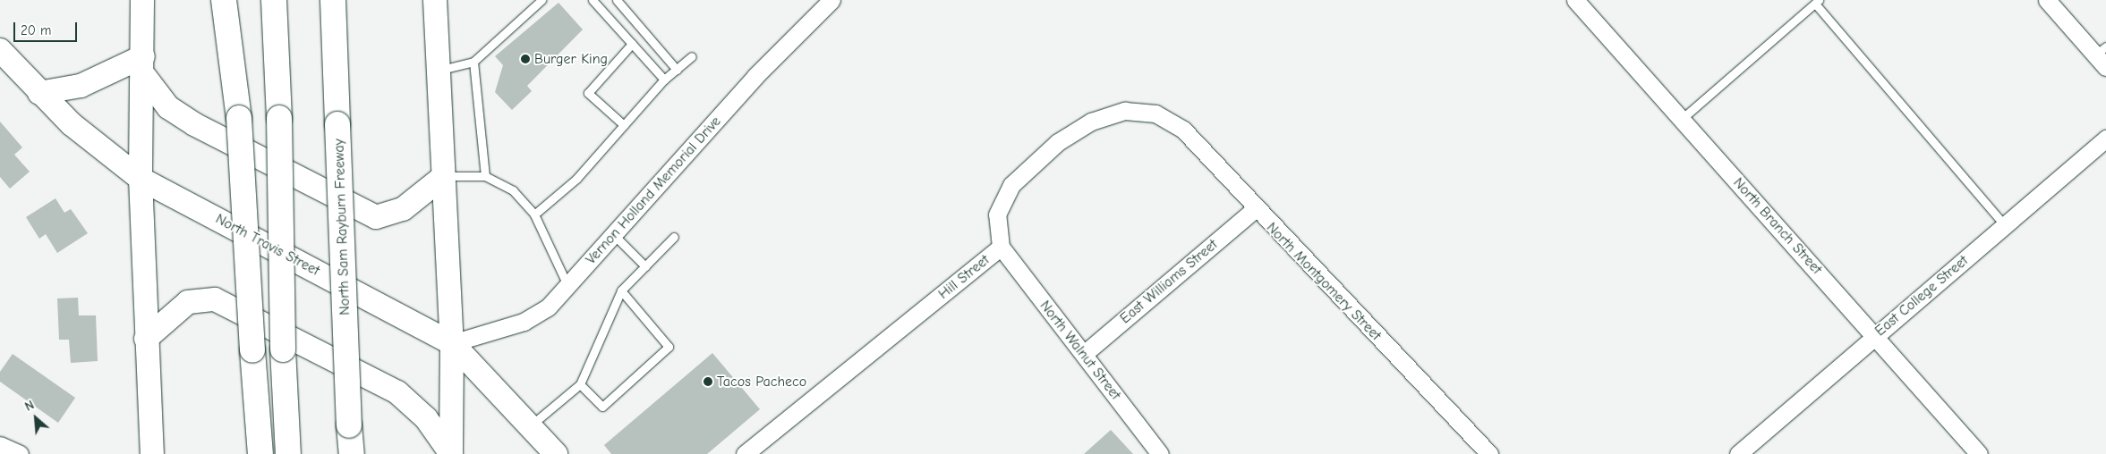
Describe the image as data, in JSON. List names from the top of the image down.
{
  "streets": {
    "highway": ["North Sam Rayburn Freeway"],
    "main road": ["North Travis Street"],
    "street": [
      "Vernon Holland Memorial Drive",
      "North Branch Street",
      "Hill Street",
      "East Williams Street",
      "North Montgomery Street",
      "East College Street",
      "North Walnut Street"
    ]
  },
  "crossings": [
    ["Vernon Holland Memorial Drive", "North Travis Street"],
    ["North Branch Street", "East College Street"],
    ["Hill Street", "North Montgomery Street"],
    ["Hill Street", "North Walnut Street"],
    ["East Williams Street", "North Montgomery Street"],
    ["East Williams Street", "North Walnut Street"]
  ],
  "places": ["Burger King", "Tacos Pacheco"],
  "scale_bar": "20 m",
  "north": "top left"
}
